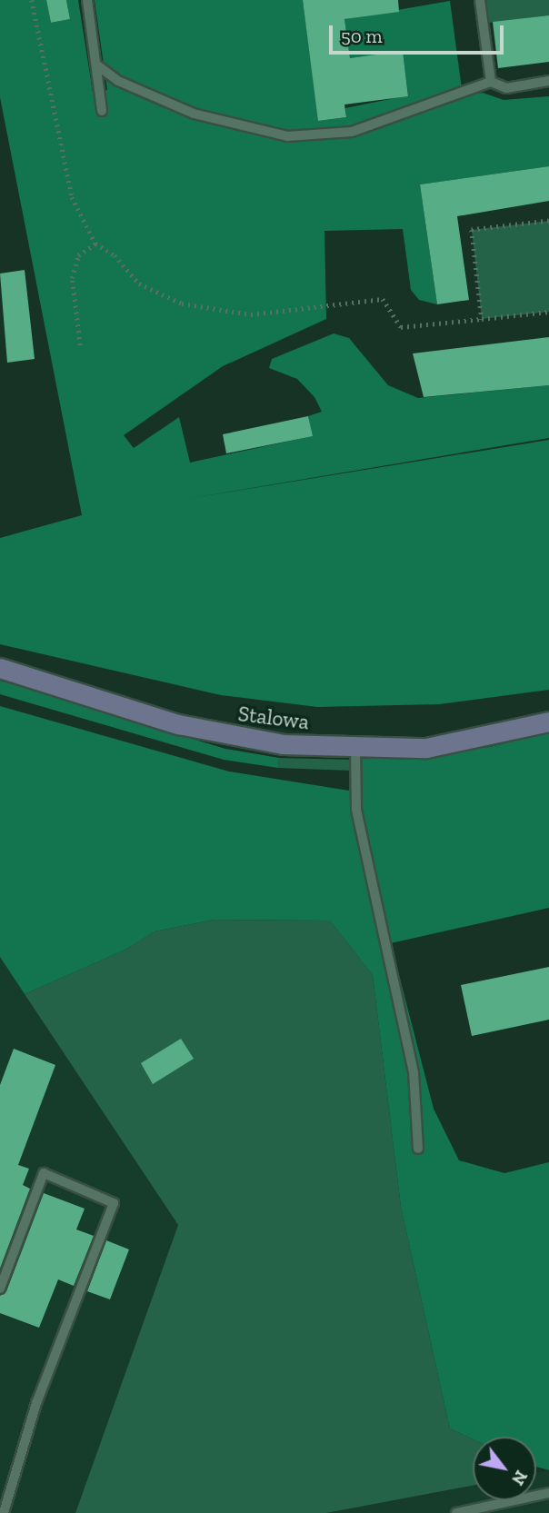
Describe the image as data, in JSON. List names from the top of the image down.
{
  "streets": {
    "street": ["Stalowa"]
  },
  "scale_bar": "50 m",
  "north": "bottom right"
}
